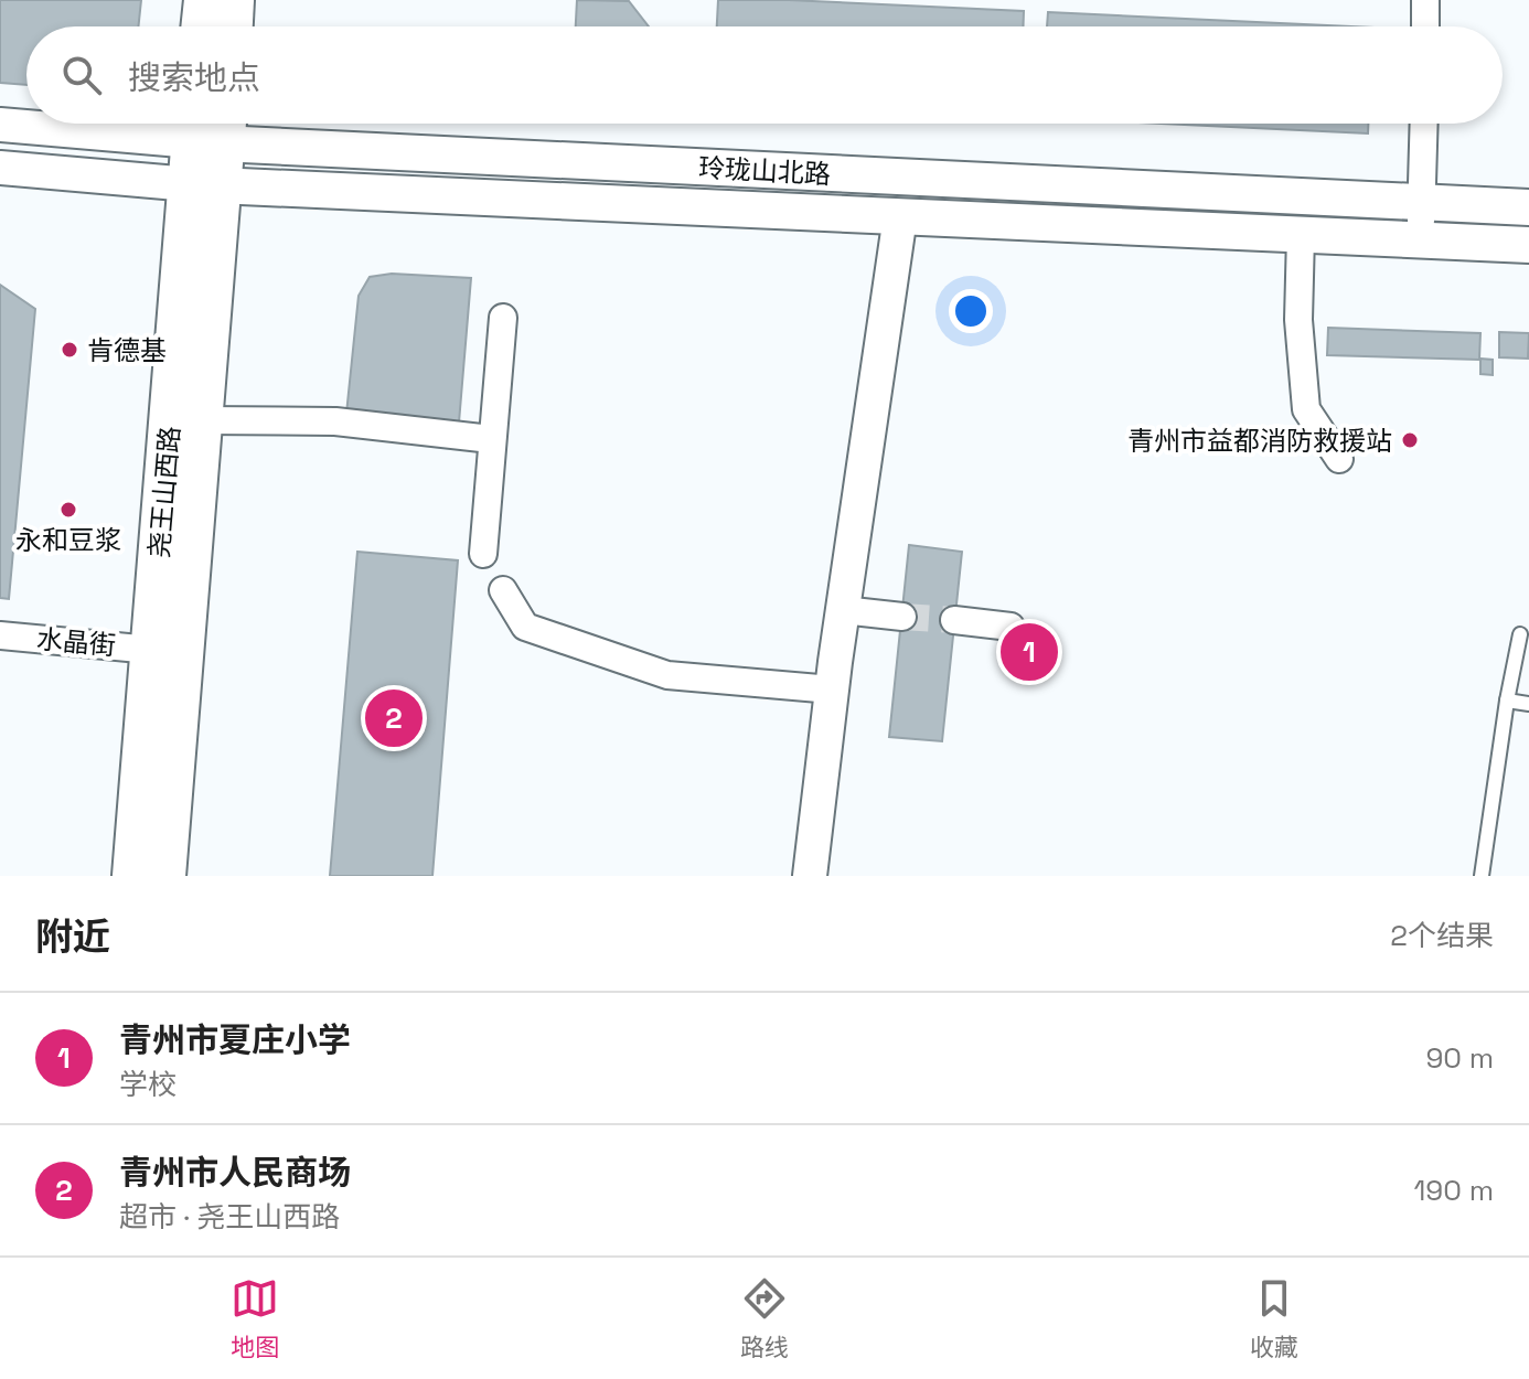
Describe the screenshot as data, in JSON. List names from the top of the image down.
{
  "streets": {
    "main road": ["玲珑山北路", "尧王山西路"],
    "street": ["水晶街"]
  },
  "crossings": [
    ["玲珑山北路", "尧王山西路"],
    ["尧王山西路", "水晶街"]
  ],
  "places": ["肯德基", "青州市益都消防救援站", "永和豆浆"],
  "page": {
    "search": "搜索地点",
    "pins": ["1", "2"],
    "heading": ["附近", "2个结果"],
    "list": [
      {
        "mark": "1",
        "name": "青州市夏庄小学",
        "note": "学校",
        "value": "90 m"
      },
      {
        "mark": "2",
        "name": "青州市人民商场",
        "note": "超市 · 尧王山西路",
        "value": "190 m"
      }
    ],
    "nav": ["地图", "路线", "收藏"]
  }
}
